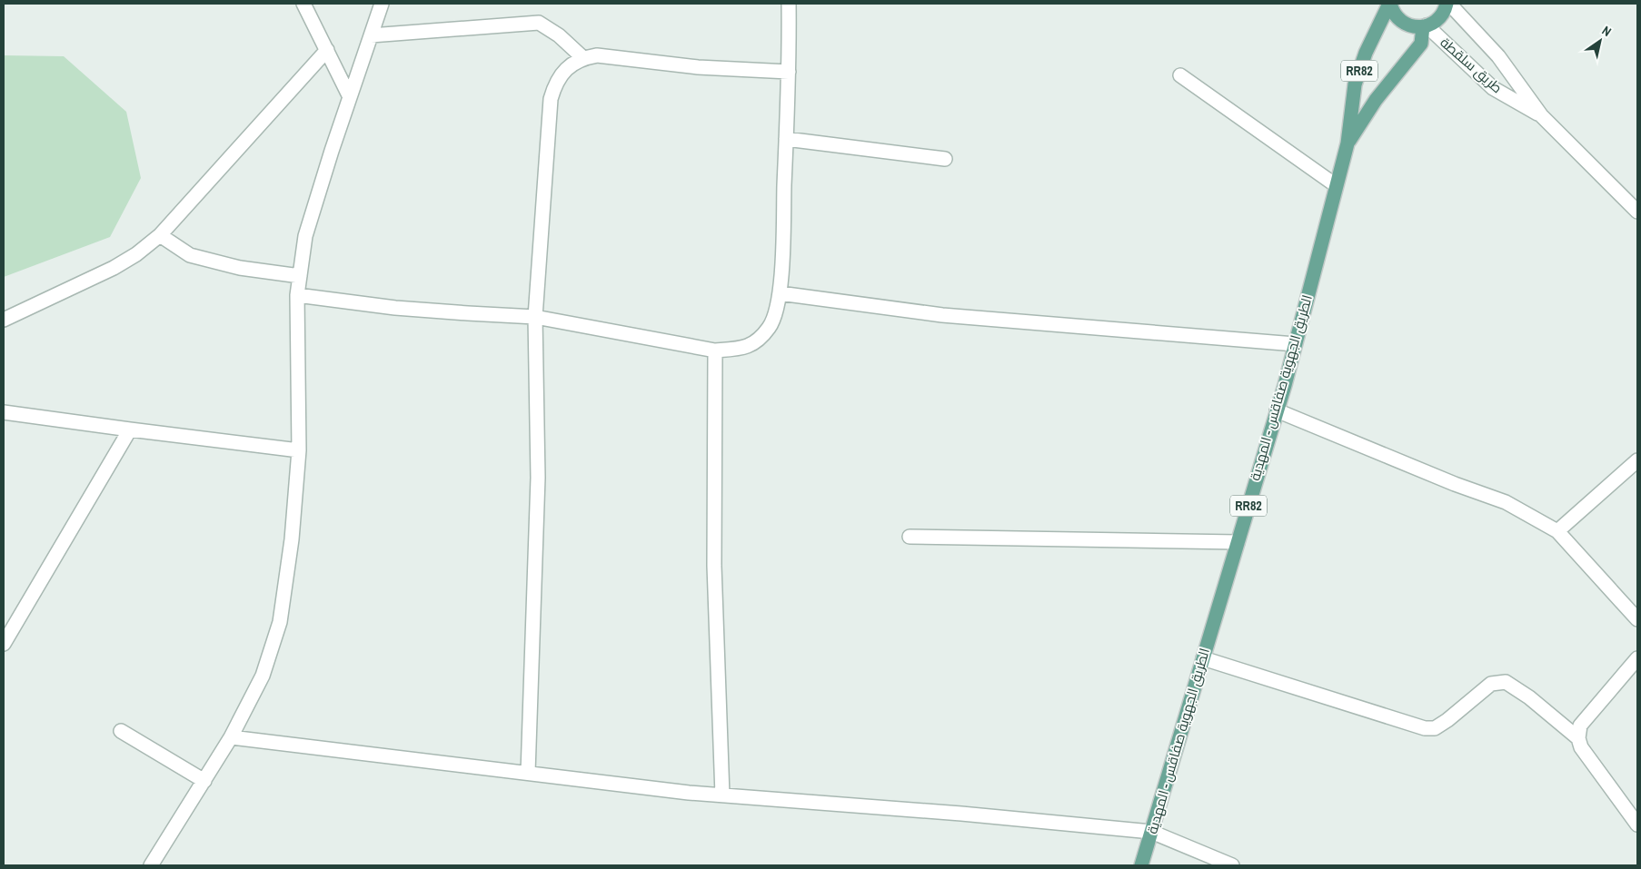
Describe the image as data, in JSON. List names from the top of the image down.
{
  "streets": {
    "main road": ["RR82", "الطريق الجهوية صفاقس - المهدية"],
    "street": ["طريق سلقطة"]
  },
  "crossings": [
    ["طريق سلقطة", "الطريق الجهوية صفاقس - المهدية"]
  ],
  "north": "top right"
}
